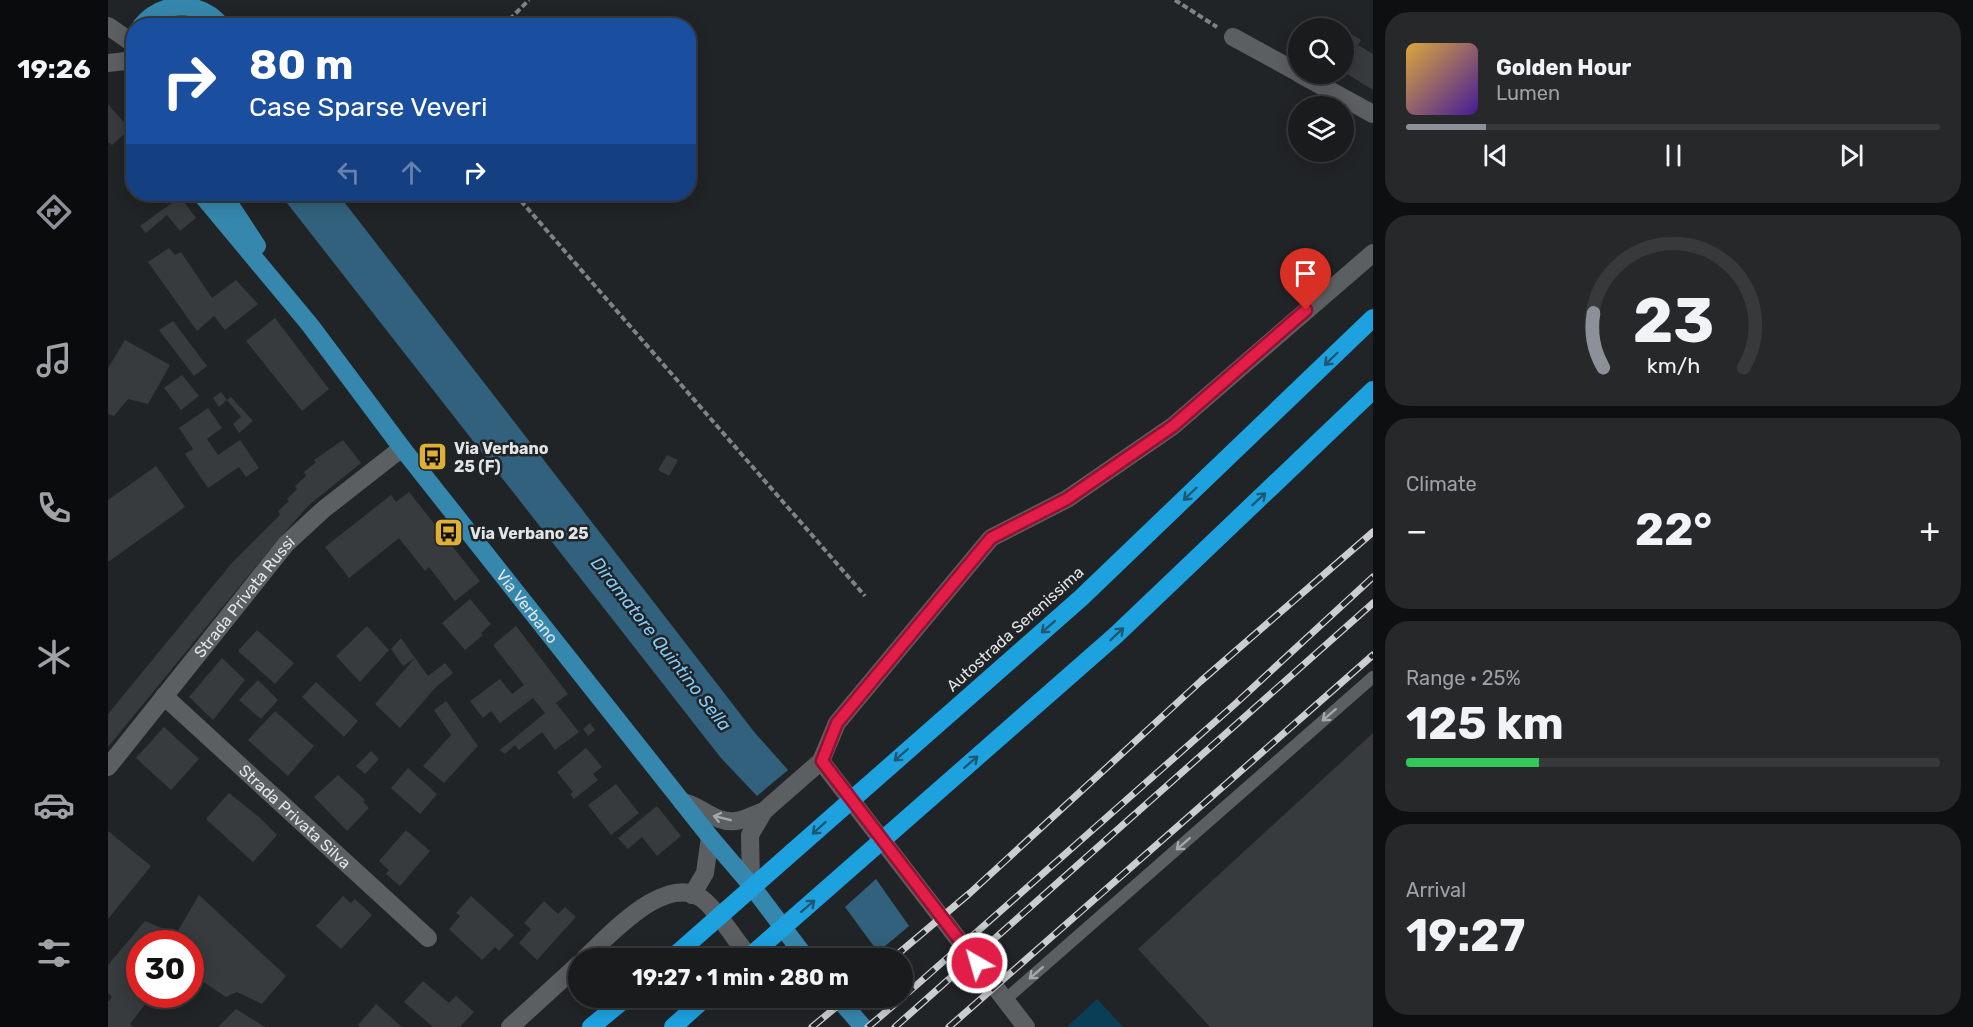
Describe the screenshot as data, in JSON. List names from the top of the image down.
{
  "streets": {
    "highway": ["Autostrada Serenissima"],
    "main road": ["Via Verbano"],
    "street": ["Strada Privata Russi", "Strada Privata Silva"]
  },
  "crossings": [
    ["Strada Privata Russi", "Via Verbano"],
    ["Strada Privata Russi", "Strada Privata Silva"]
  ],
  "water": ["Diramatore Quintino Sella"],
  "places": {
    "bus stop": ["Via Verbano 25 (F)", "Via Verbano 25"]
  },
  "page": {
    "tabs": "19:26",
    "turn": ["80 m", "Case Sparse Veveri"],
    "song": ["Golden Hour", "Lumen"],
    "tile": [
      "Climate",
      ["Range · 25%", "125 km"],
      ["Arrival", "19:27"]
    ],
    "heat": ["−", "22°", "+"],
    "limit": "30",
    "trip": "19:27 · 1 min · 280 m",
    "gauge": ["23", "km/h"]
  }
}
